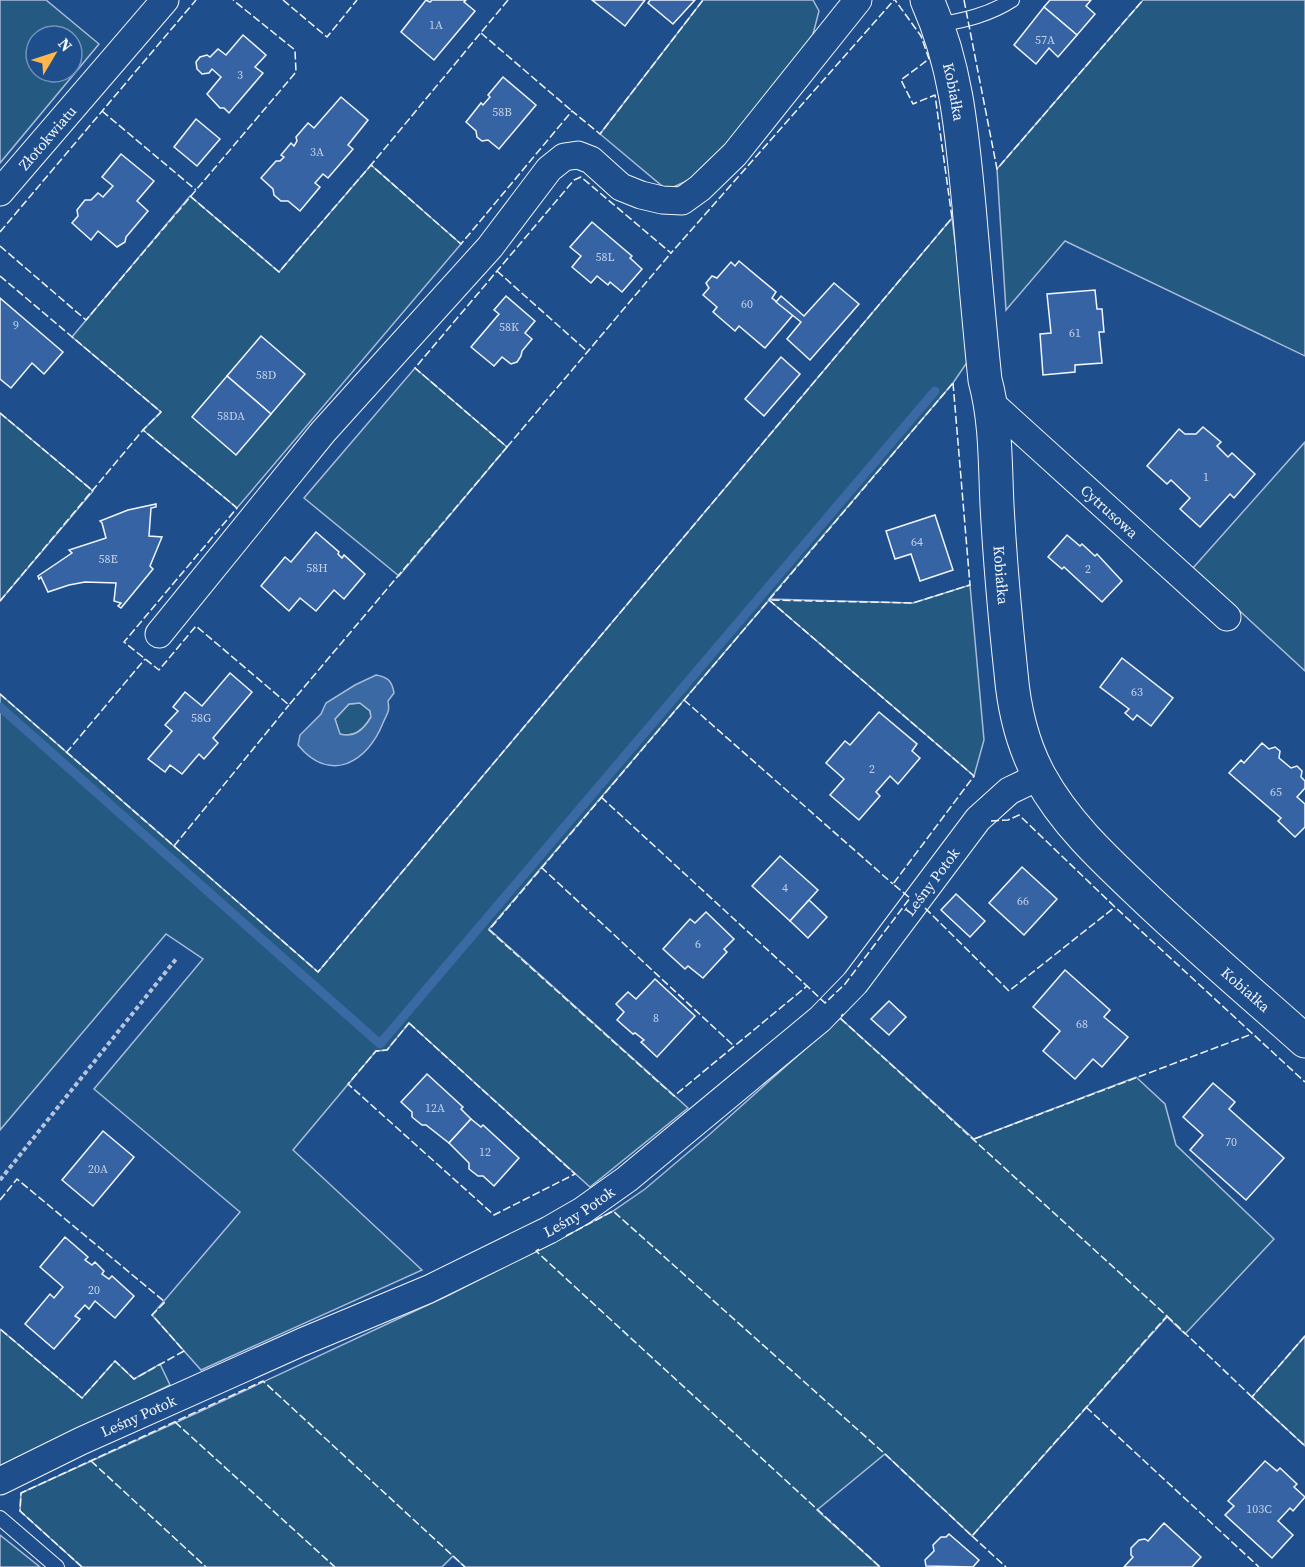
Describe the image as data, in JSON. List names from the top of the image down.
{
  "streets": {
    "street": [
      "Kobiałka",
      "Złotokwiatu",
      "Cytrusowa",
      "Leśny Potok"
    ]
  },
  "crossings": [
    ["Kobiałka", "Cytrusowa"],
    ["Kobiałka", "Leśny Potok"]
  ],
  "house_numbers": [
    "1A",
    "57A",
    "3",
    "58B",
    "3A",
    "58L",
    "60",
    "9",
    "58K",
    "61",
    "58D",
    "58DA",
    "1",
    "64",
    "58E",
    "58H",
    "2",
    "63",
    "58G",
    "2",
    "65",
    "4",
    "66",
    "6",
    "8",
    "68",
    "12A",
    "70",
    "12",
    "20A",
    "20",
    "103C"
  ],
  "north": "top right"
}
